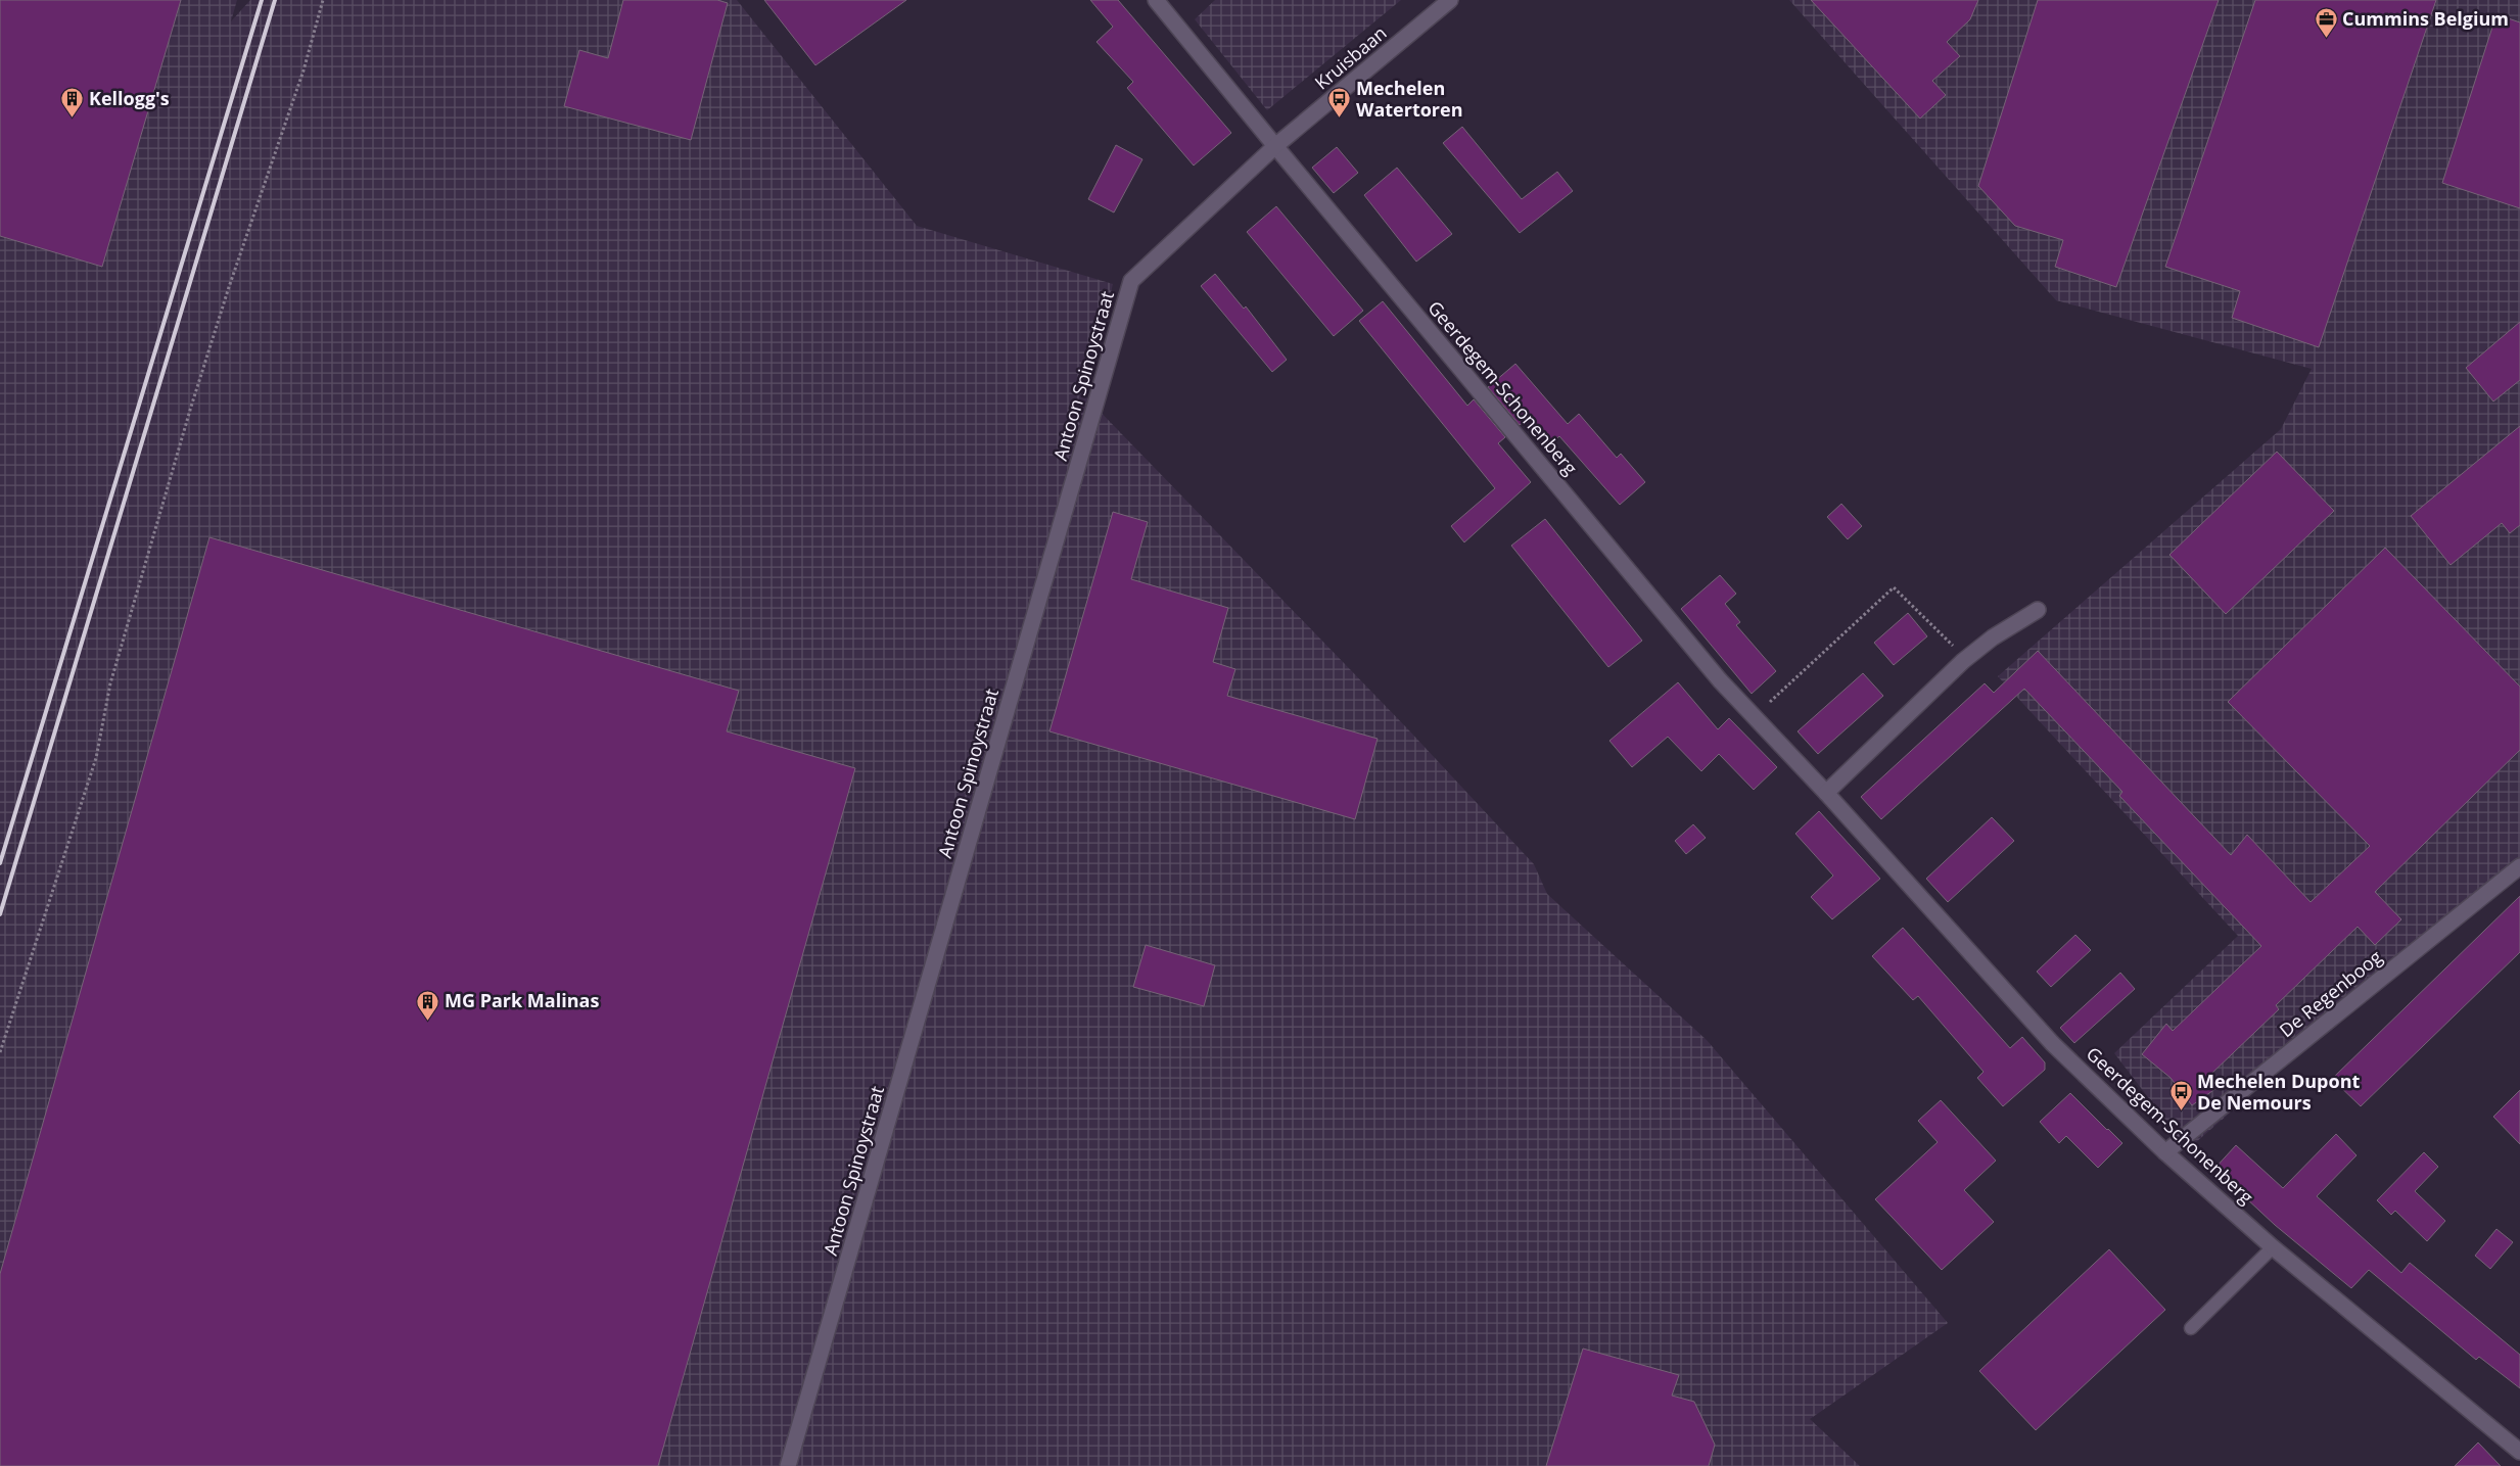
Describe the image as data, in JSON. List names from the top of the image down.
{
  "streets": {
    "street": [
      "Kruisbaan",
      "Antoon Spinoystraat",
      "Geerdegem-Schonenberg",
      "De Regenboog"
    ]
  },
  "crossings": [
    ["Kruisbaan", "Antoon Spinoystraat"],
    ["Kruisbaan", "Geerdegem-Schonenberg"],
    ["Antoon Spinoystraat", "Geerdegem-Schonenberg"],
    ["Geerdegem-Schonenberg", "De Regenboog"]
  ],
  "places": {
    "office": ["Cummins Belgium"],
    "building": ["Kellogg's", "MG Park Malinas"],
    "bus stop": ["Mechelen Watertoren", "Mechelen Dupont De Nemours"]
  }
}
